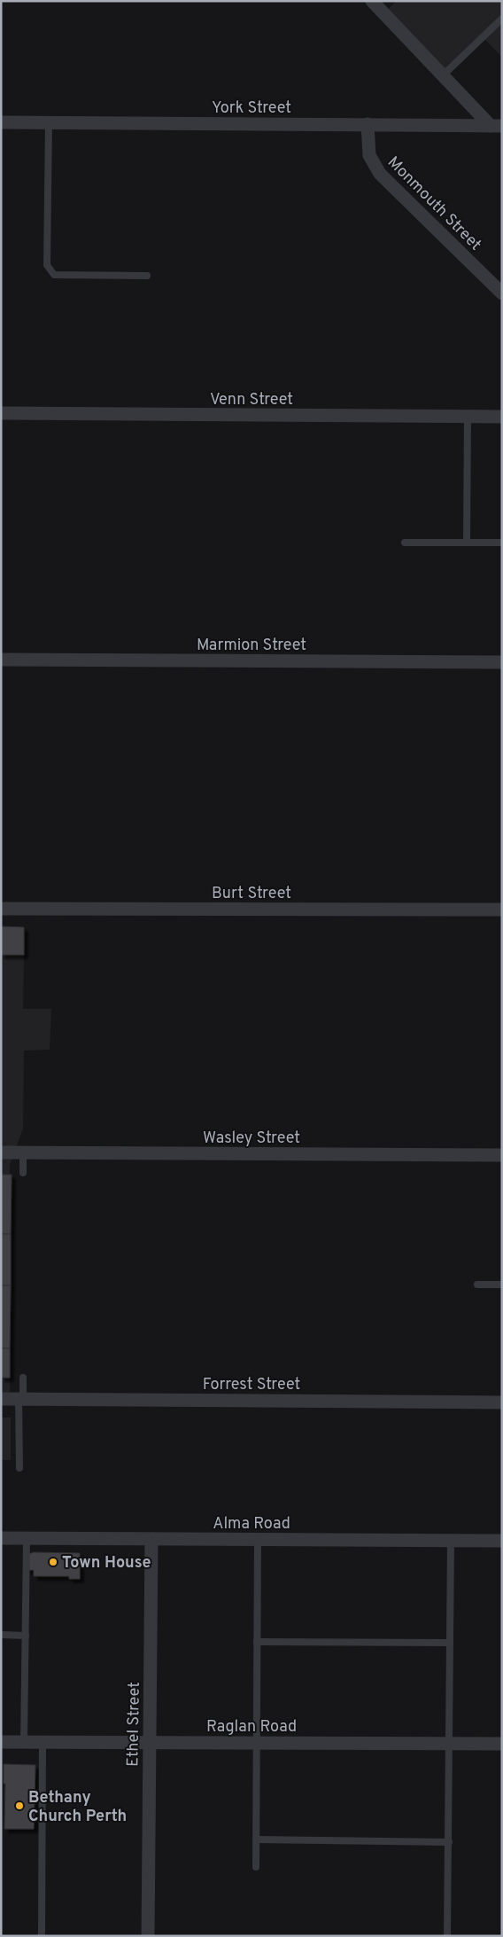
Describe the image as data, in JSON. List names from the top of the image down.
{
  "streets": {
    "street": [
      "York Street",
      "Monmouth Street",
      "Venn Street",
      "Marmion Street",
      "Burt Street",
      "Wasley Street",
      "Forrest Street",
      "Alma Road",
      "Ethel Street",
      "Raglan Road"
    ]
  },
  "crossings": [
    ["York Street", "Monmouth Street"],
    ["Alma Road", "Ethel Street"],
    ["Ethel Street", "Raglan Road"]
  ],
  "places": ["Town House", "Bethany Church Perth"]
}
